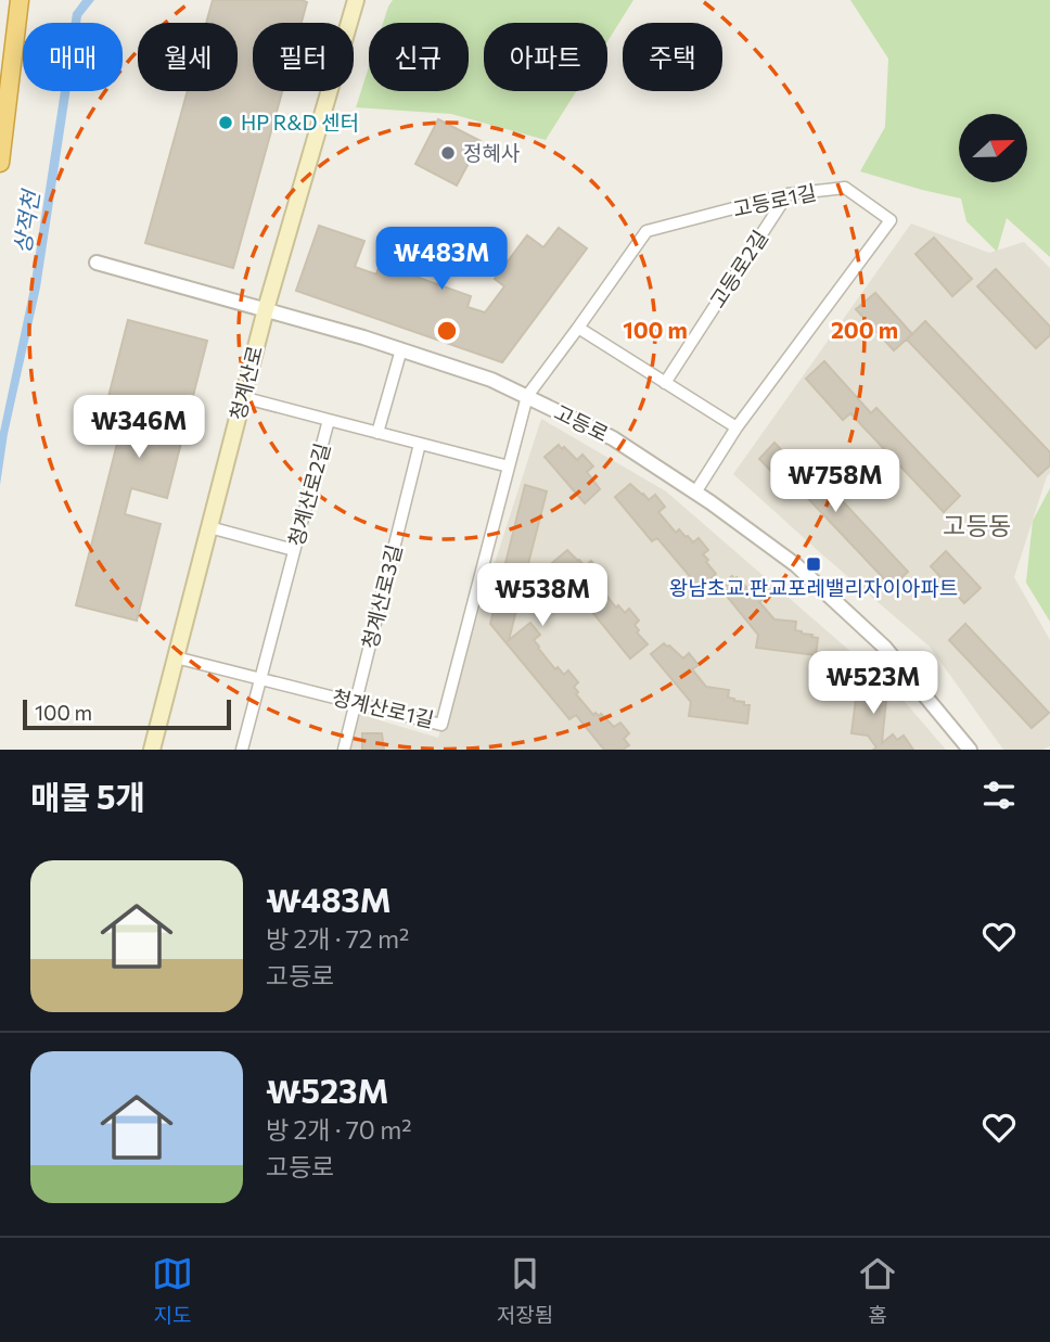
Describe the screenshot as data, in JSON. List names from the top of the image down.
{
  "streets": {
    "main road": ["청계산로"],
    "street": [
      "고등로1길",
      "고등로2길",
      "고등로",
      "청계산로2길",
      "청계산로3길",
      "청계산로1길"
    ]
  },
  "crossings": [
    ["고등로1길", "고등로2길"],
    ["고등로1길", "고등로"],
    ["고등로1길", "청계산로1길"],
    ["청계산로", "고등로"],
    ["청계산로", "청계산로1길"],
    ["고등로", "청계산로1길"],
    ["청계산로2길", "청계산로3길"],
    ["청계산로2길", "청계산로1길"],
    ["청계산로3길", "청계산로1길"]
  ],
  "districts": ["고등동"],
  "water": ["상적천"],
  "places": {
    "other": ["HP R&D 센터", "정혜사"],
    "transit": ["왕남초교.판교포레밸리자이아파트"]
  },
  "scale_bar": "100 m",
  "north": "right",
  "page": {
    "chip": [
      "매매",
      "월세",
      "필터",
      "신규",
      "아파트",
      "주택"
    ],
    "price": [
      "₩483M",
      "₩346M",
      "₩758M",
      "₩538M",
      "₩523M"
    ],
    "scale": "100 m",
    "heading": "매물 5개",
    "list": [
      {
        "name": "₩483M",
        "note": "방 2개 · 72 m² · 고등로"
      },
      {
        "name": "₩523M",
        "note": "방 2개 · 70 m² · 고등로"
      }
    ],
    "tabs": ["지도", "저장됨", "홈"]
  },
  "rings": ["100 m", "200 m"]
}
